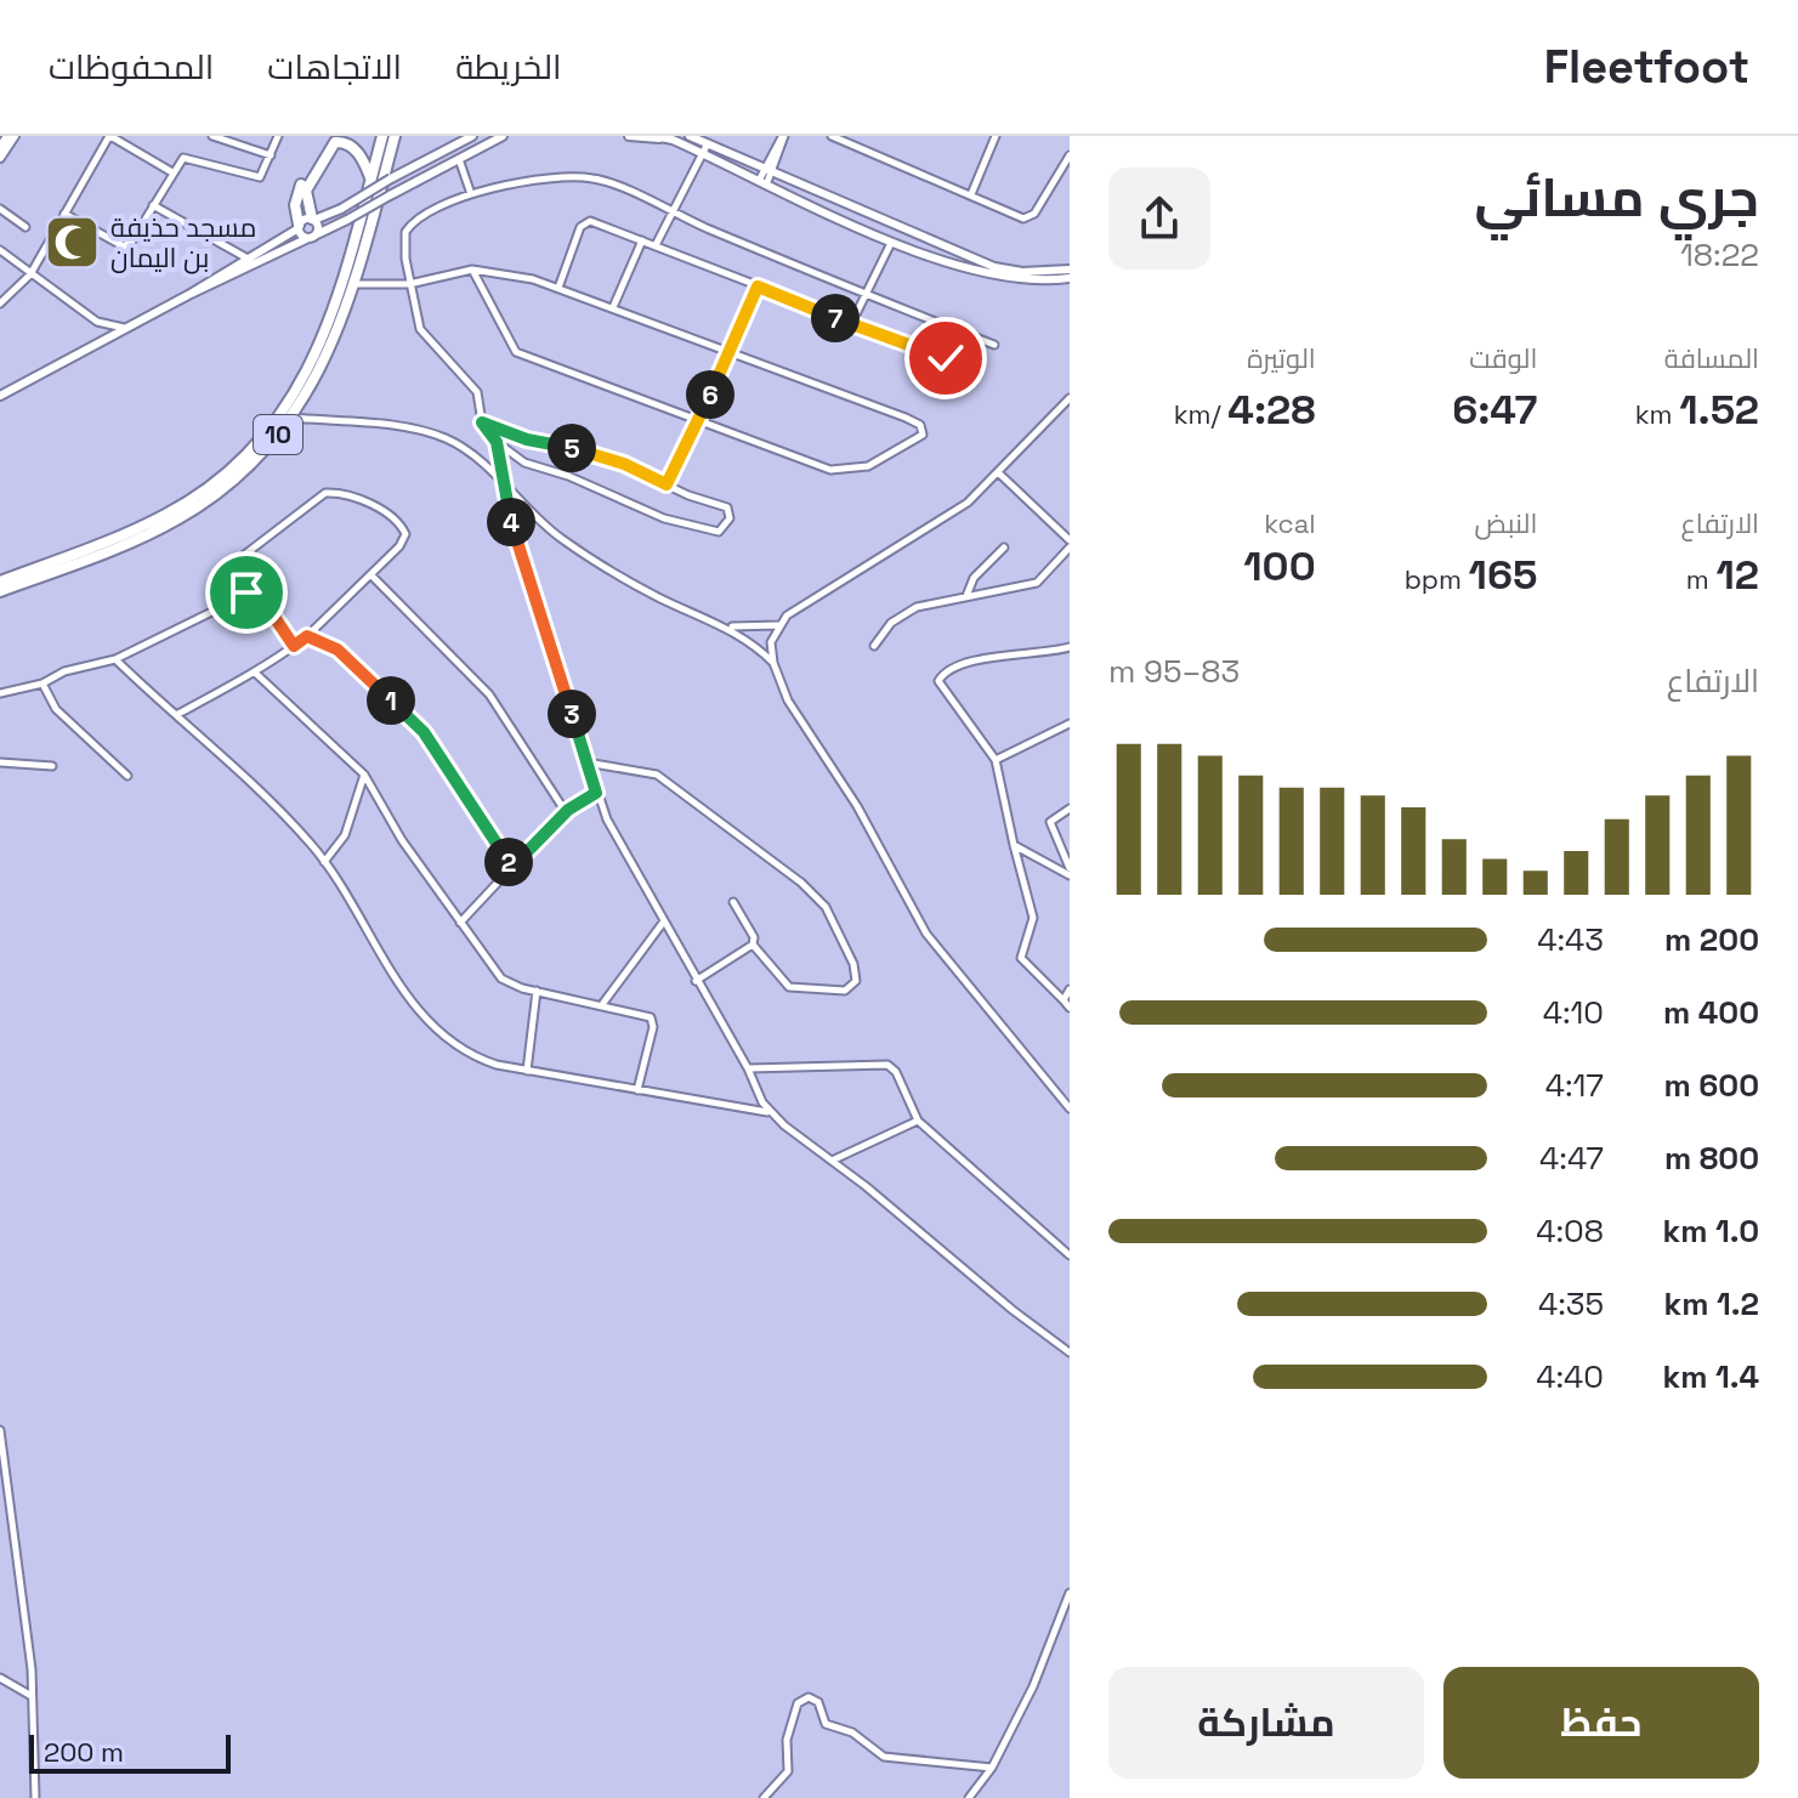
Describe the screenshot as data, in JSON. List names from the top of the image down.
{
  "streets": {
    "highway": ["10"]
  },
  "places": {
    "mosque": ["مسجد حذيفة بن اليمان"]
  },
  "scale_bar": "200 m",
  "page": {
    "header": "Fleetfoot",
    "nav": ["الخريطة", "الاتجاهات", "المحفوظات"],
    "heading": ["جري مسائي", "18:22"],
    "pins": [
      "7",
      "6",
      "5",
      "4",
      "1",
      "3",
      "2"
    ],
    "stats": [
      ["المسافة", "1.52 km"],
      ["الوقت", "6:47"],
      ["الوتيرة", "4:28 /km"],
      ["الارتفاع", "12 m"],
      ["النبض", "165 bpm"],
      ["kcal", "100"]
    ],
    "chart": ["الارتفاع", "83–95 m"],
    "list": [
      {
        "name": "200 m",
        "note": "4:43"
      },
      {
        "name": "400 m",
        "note": "4:10"
      },
      {
        "name": "600 m",
        "note": "4:17"
      },
      {
        "name": "800 m",
        "note": "4:47"
      },
      {
        "name": "1.0 km",
        "note": "4:08"
      },
      {
        "name": "1.2 km",
        "note": "4:35"
      },
      {
        "name": "1.4 km",
        "note": "4:40"
      }
    ],
    "buttons": ["حفظ", "مشاركة"],
    "scale": "200 m"
  }
}
